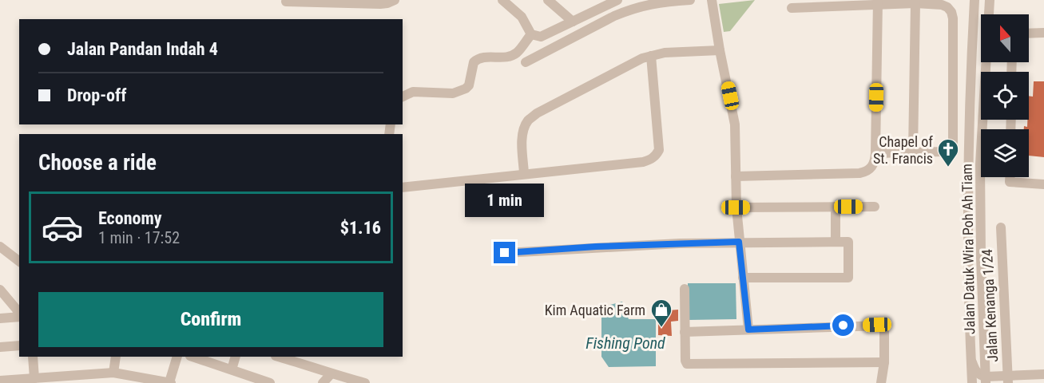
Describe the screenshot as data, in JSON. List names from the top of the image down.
{
  "streets": {
    "street": ["Jalan Datuk Wira Poh Ah Tiam", "Jalan Kenanga 1/24"]
  },
  "water": ["Fishing Pond"],
  "places": {
    "church": ["Chapel of St. Francis"],
    "shop": ["Kim Aquatic Farm"]
  },
  "north": "top",
  "page": {
    "banner": ["Jalan Pandan Indah 4", "Drop-off"],
    "heading": "Choose a ride",
    "bubble": "1 min",
    "list": [
      {
        "name": "Economy",
        "note": "1 min · 17:52",
        "value": "$1.16"
      }
    ],
    "buttons": "Confirm"
  }
}
